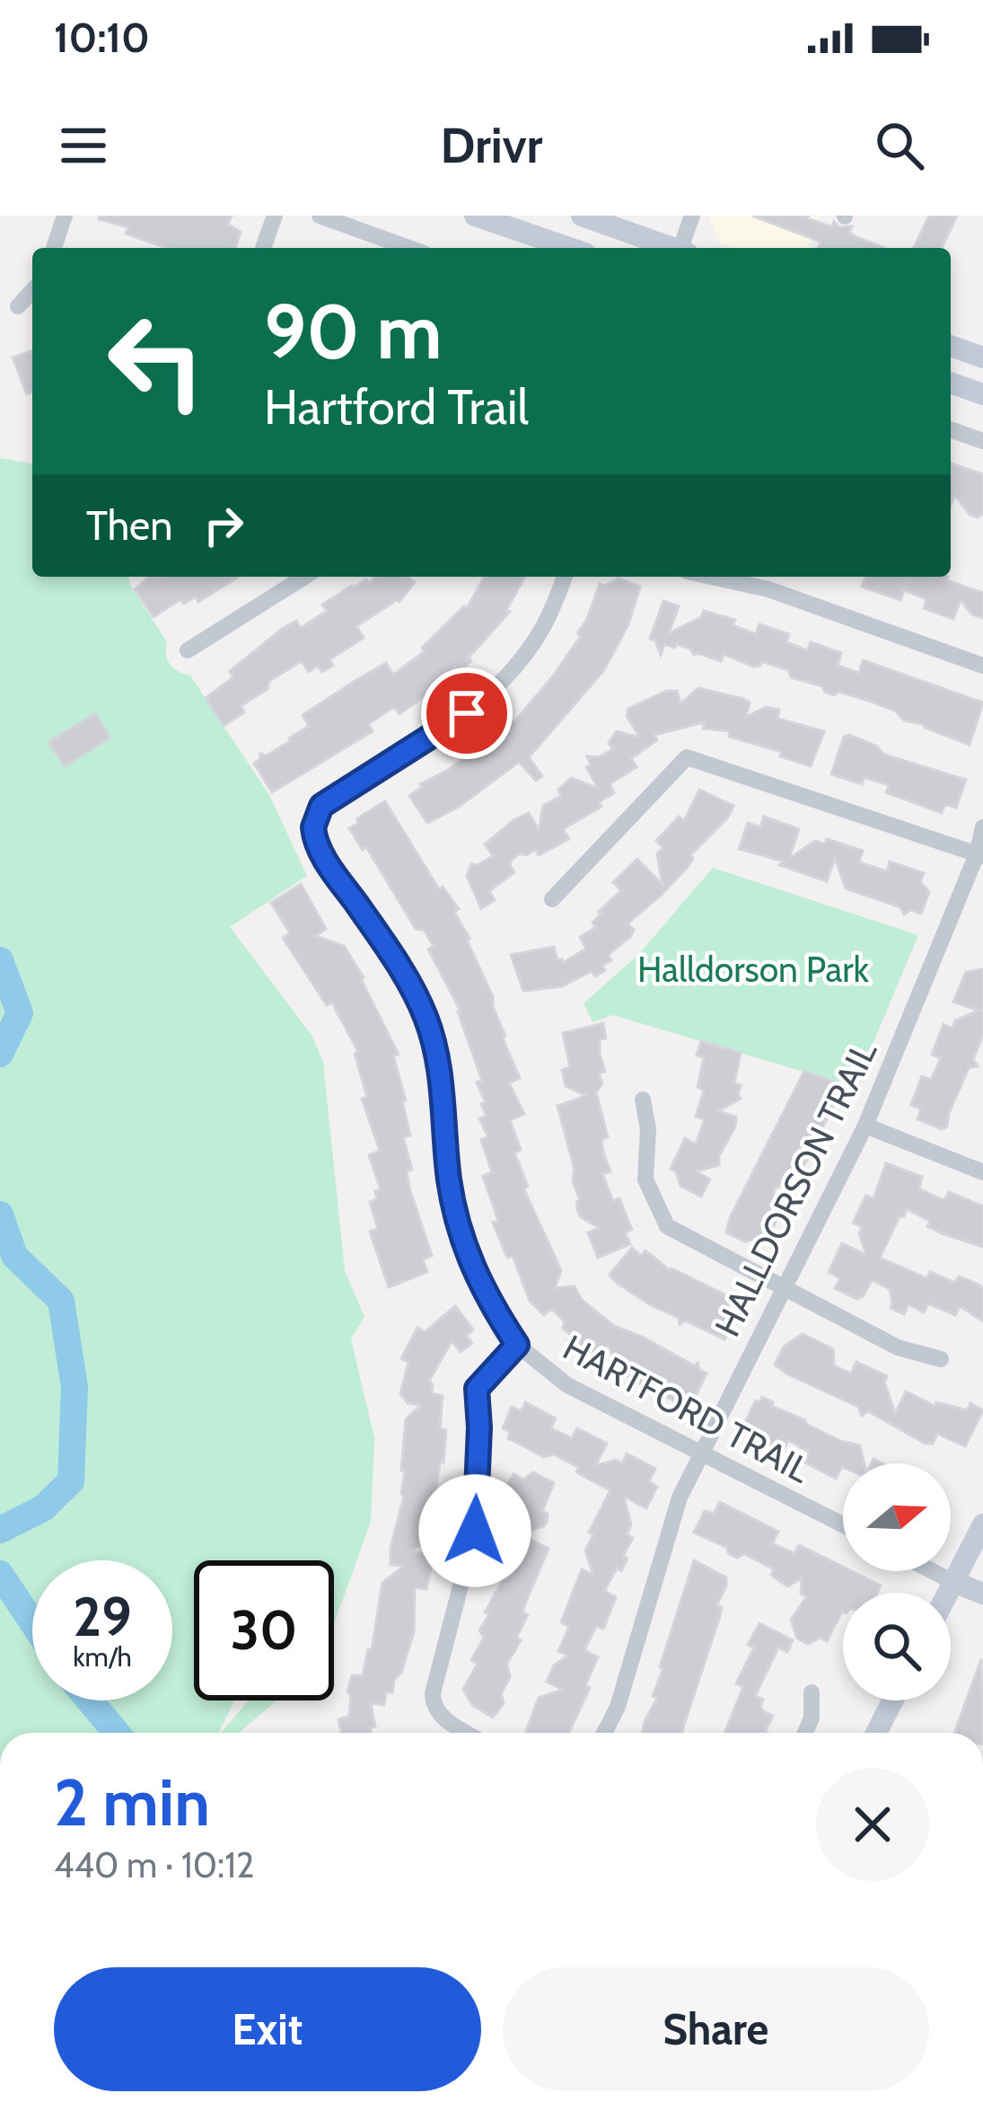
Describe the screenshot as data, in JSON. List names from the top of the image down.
{
  "streets": {
    "street": ["HALLDORSON TRAIL", "HARTFORD TRAIL"]
  },
  "crossings": [
    ["HALLDORSON TRAIL", "HARTFORD TRAIL"]
  ],
  "parks": ["Halldorson Park"],
  "north": "right",
  "page": {
    "status": "10:10",
    "header": "Drivr",
    "turn": ["90 m", "Hartford Trail"],
    "then": "Then",
    "speed": "29 km/h",
    "limit": "30",
    "heading": ["2 min", "440 m · 10:12"],
    "buttons": ["Exit", "Share"]
  }
}
